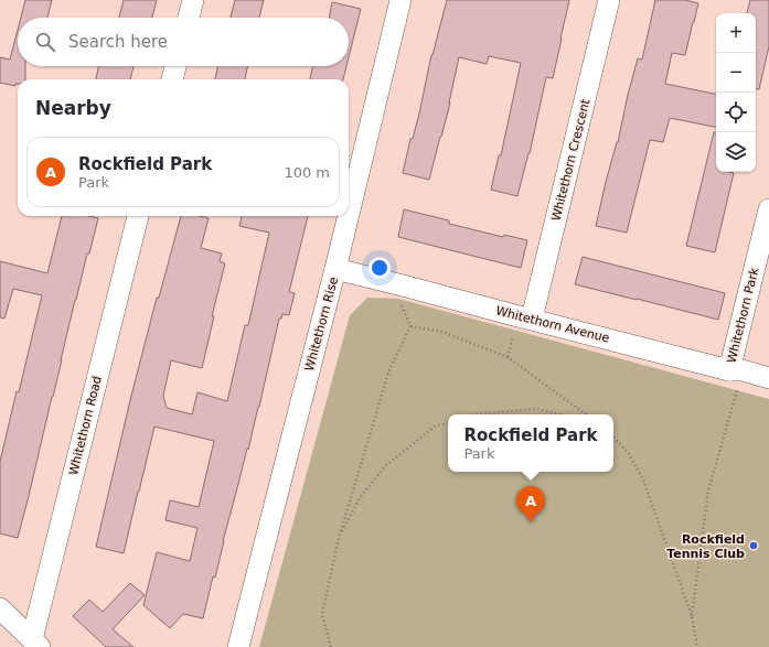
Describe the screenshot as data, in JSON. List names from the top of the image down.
{
  "streets": {
    "street": [
      "Whitethorn Crescent",
      "Whitethorn Park",
      "Whitethorn Rise",
      "Whitethorn Avenue",
      "Whitethorn Road"
    ]
  },
  "crossings": [
    ["Whitethorn Crescent", "Whitethorn Avenue"],
    ["Whitethorn Park", "Whitethorn Avenue"],
    ["Whitethorn Rise", "Whitethorn Avenue"]
  ],
  "places": ["Rockfield Tennis Club"],
  "page": {
    "map_buttons": ["+", "−"],
    "search": "Search here",
    "heading": "Nearby",
    "list": [
      {
        "mark": "A",
        "name": "Rockfield Park",
        "note": "Park",
        "value": "100 m"
      }
    ],
    "popup": ["Rockfield Park", "Park"],
    "pins": "A"
  }
}
